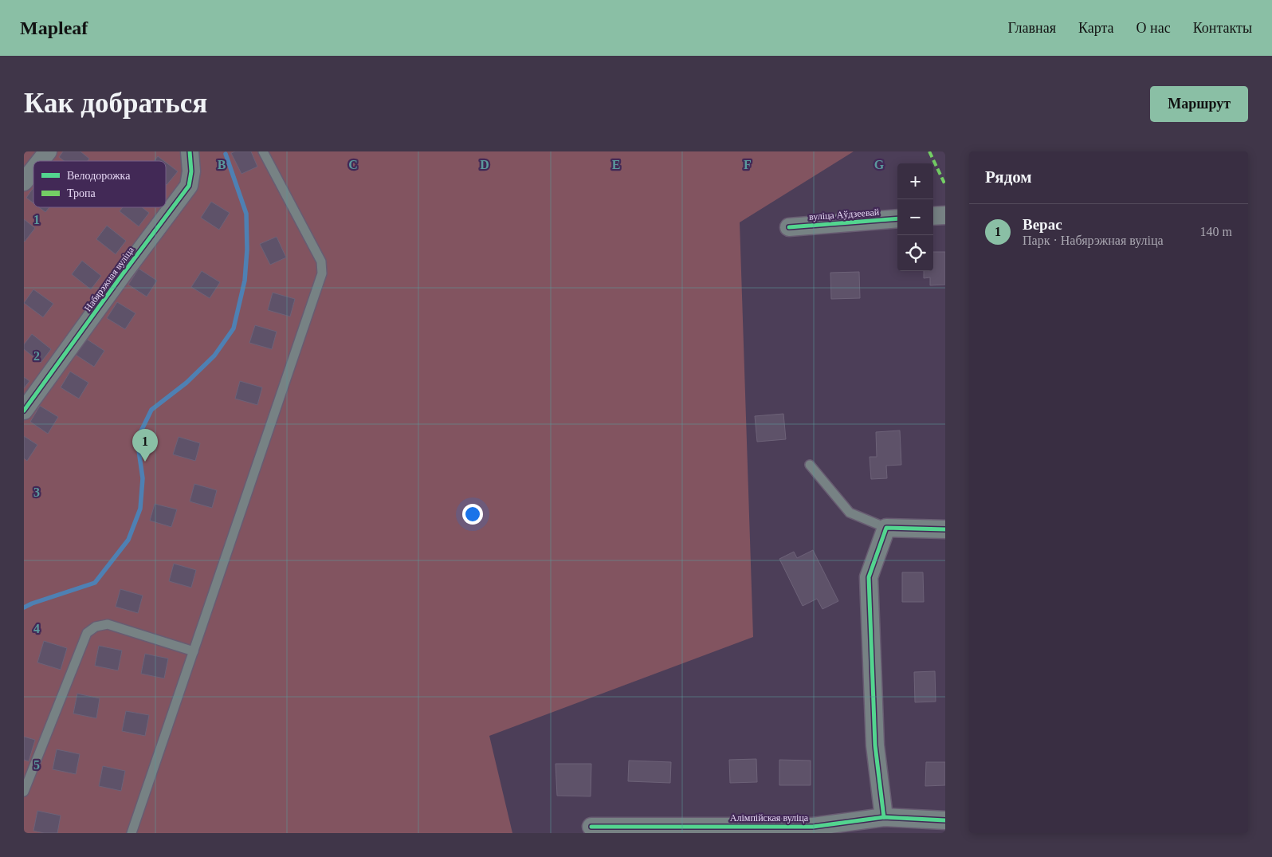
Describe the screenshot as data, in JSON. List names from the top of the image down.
{
  "streets": {
    "street": ["вуліца Аўдзеевай", "Набярэжная вуліца", "Алімпійская вуліца"]
  },
  "legend": ["Велодорожка", "Тропа"],
  "page": {
    "header": "Mapleaf",
    "nav": [
      "Главная",
      "Карта",
      "О нас",
      "Контакты"
    ],
    "buttons": "Маршрут",
    "title": "Как добраться",
    "heading": "Рядом",
    "map_buttons": ["+", "−"],
    "list": [
      {
        "mark": "1",
        "name": "Верас",
        "note": "Парк · Набярэжная вуліца",
        "value": "140 m"
      }
    ],
    "pins": "1"
  },
  "grid": {
    "columns": [
      "B",
      "C",
      "D",
      "E",
      "F",
      "G"
    ],
    "rows": [
      "1",
      "2",
      "3",
      "4",
      "5"
    ]
  }
}
